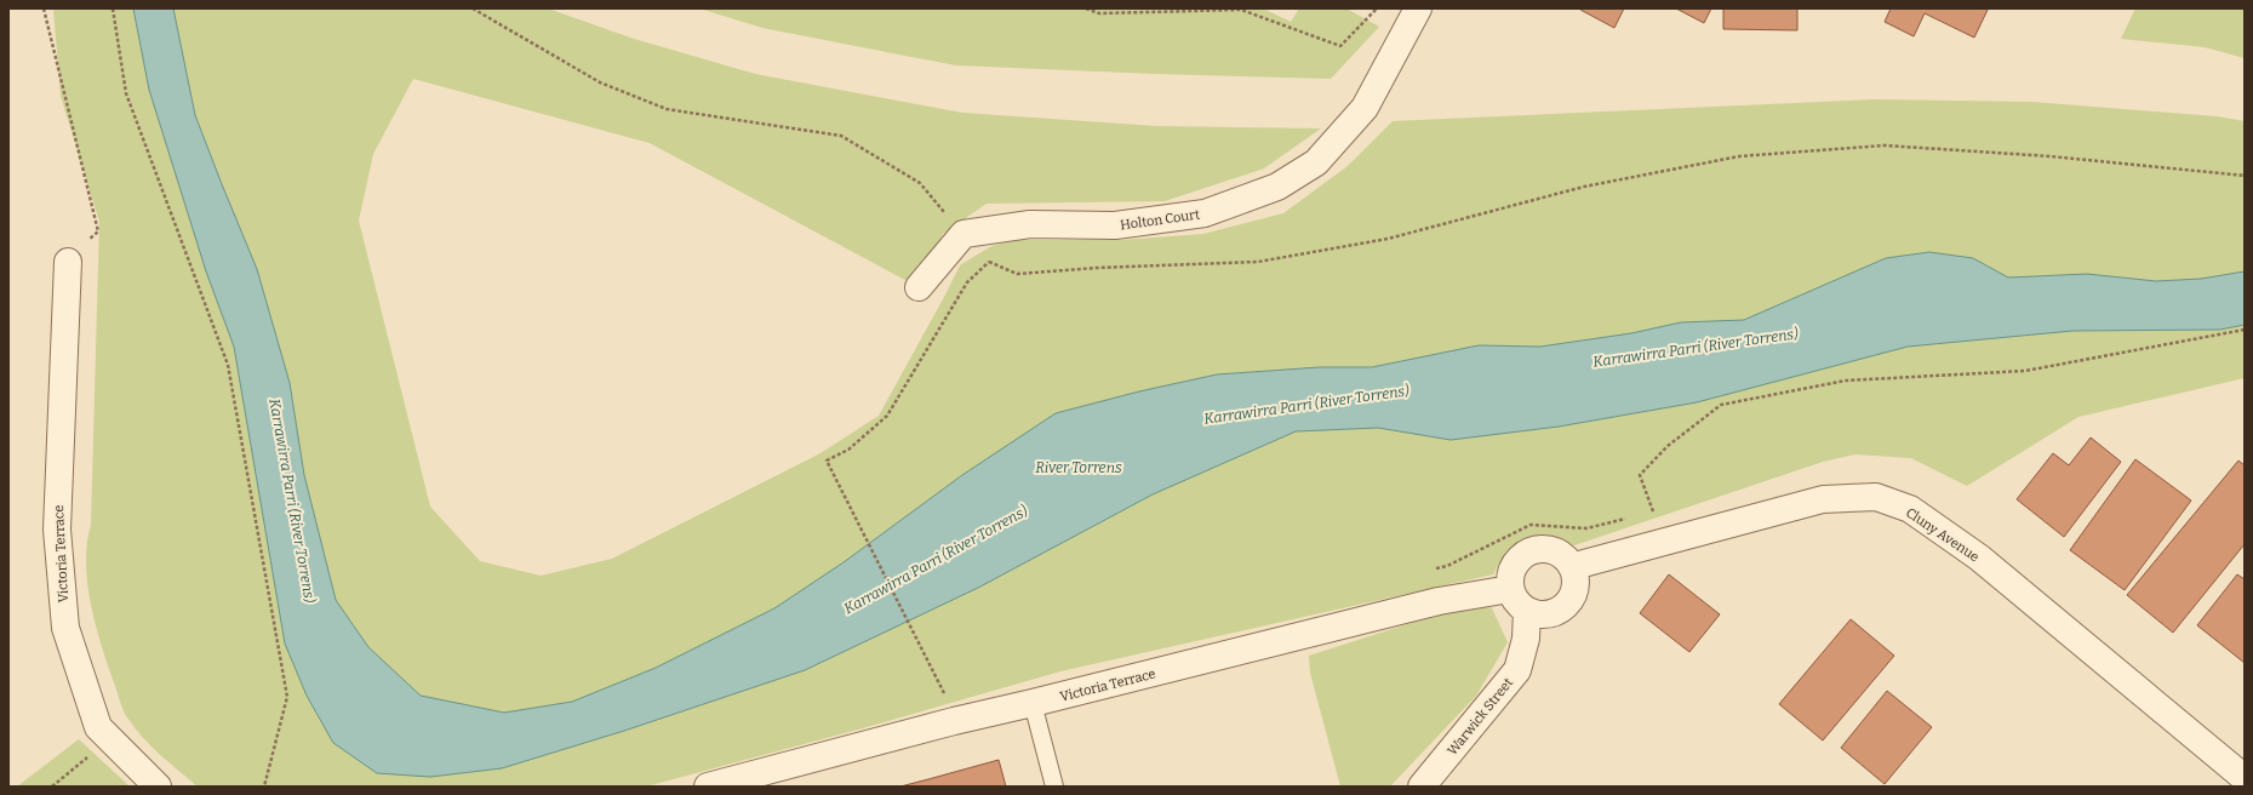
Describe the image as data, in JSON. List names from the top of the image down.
{
  "streets": {
    "street": [
      "Holton Court",
      "Cluny Avenue",
      "Victoria Terrace",
      "Warwick Street"
    ]
  },
  "crossings": [
    ["Cluny Avenue", "Victoria Terrace"],
    ["Cluny Avenue", "Warwick Street"],
    ["Victoria Terrace", "Warwick Street"]
  ],
  "water": ["Karrawirra Parri (River Torrens)", "River Torrens"]
}
